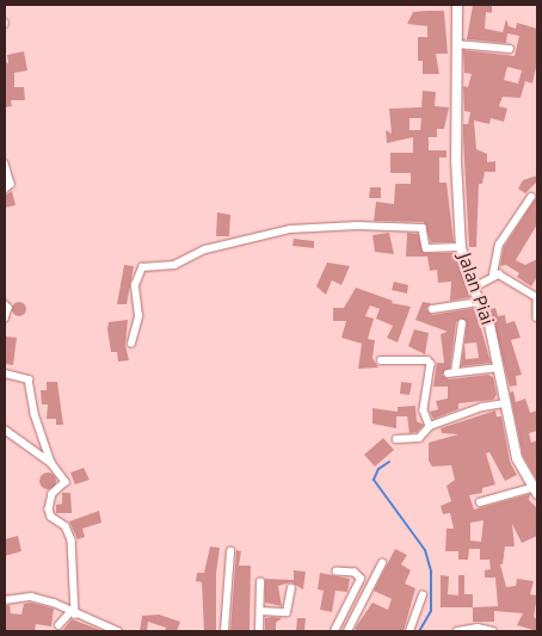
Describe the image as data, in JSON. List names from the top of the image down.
{
  "streets": {
    "street": ["Jalan Piai"]
  }
}
